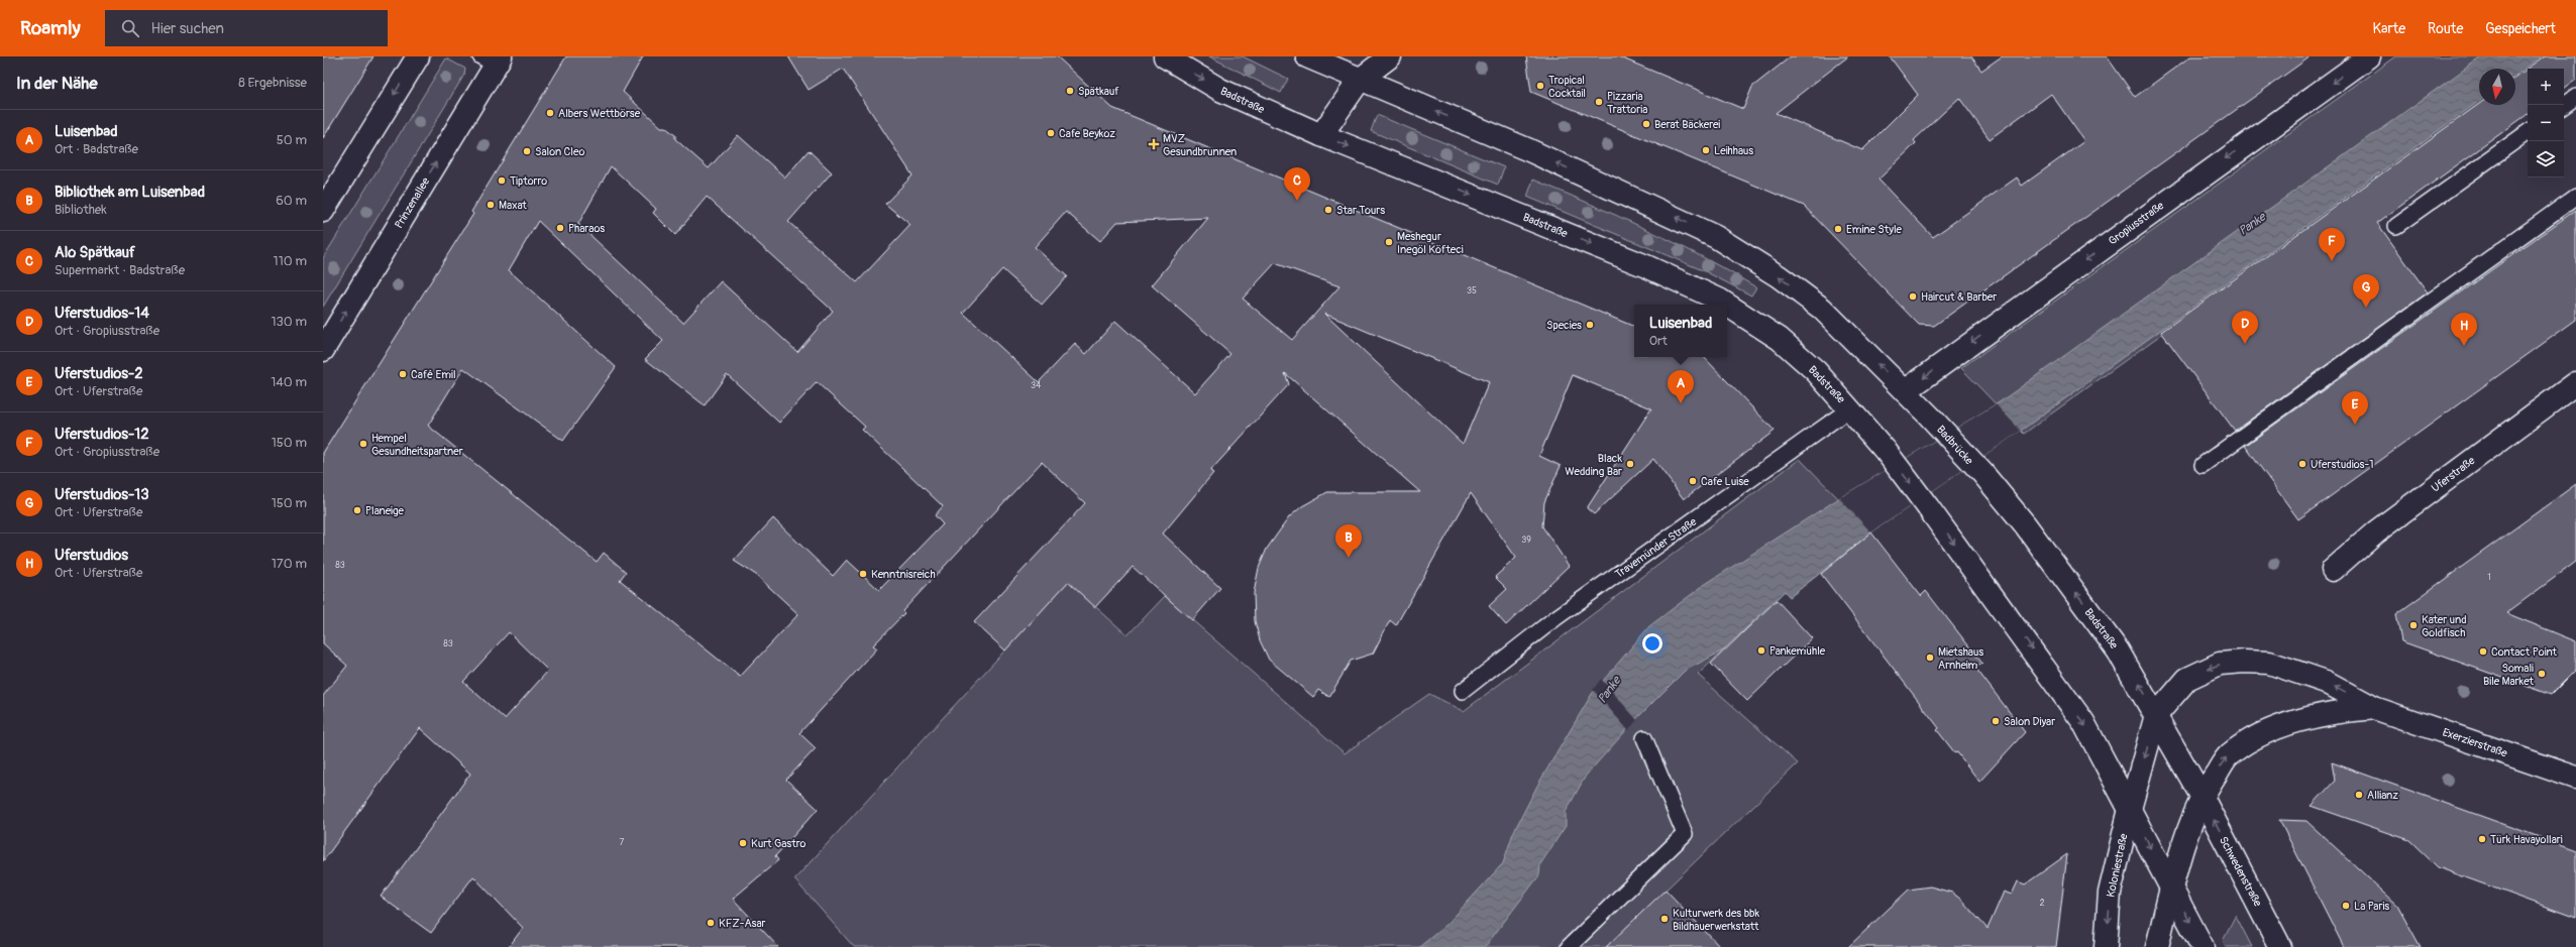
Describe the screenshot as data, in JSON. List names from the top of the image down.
{
  "streets": {
    "main road": [
      "Badstraße",
      "Prinzenallee",
      "Gropiusstraße",
      "Badbrücke",
      "Uferstraße",
      "Exerzierstraße",
      "Koloniestraße",
      "Schwedenstraße"
    ],
    "lane": ["Travemünder Straße"]
  },
  "crossings": [
    ["Badstraße", "Badbrücke"],
    ["Badstraße", "Travemünder Straße"],
    ["Badstraße", "Exerzierstraße"],
    ["Badstraße", "Koloniestraße"],
    ["Badstraße", "Schwedenstraße"],
    ["Gropiusstraße", "Badbrücke"],
    ["Exerzierstraße", "Koloniestraße"],
    ["Exerzierstraße", "Schwedenstraße"]
  ],
  "one_way": ["Gropiusstraße", "Koloniestraße"],
  "water": ["Panke"],
  "places": {
    "other": [
      "Tropical Cocktail",
      "Spätkauf",
      "Pizzaria Trattoria",
      "Albers Wettbörse",
      "Berat Bäckerei",
      "Cafe Beykoz",
      "Leihhaus",
      "Salon Cleo",
      "Tiptorro",
      "Maxat",
      "Star Tours",
      "Pharaos",
      "Emine Style",
      "Meshegur Inegöl Köfteci",
      "Haircut & Barber",
      "Species",
      "Café Emil",
      "Hempel Gesundheitspartner",
      "Black Wedding Bar",
      "Uferstudios-1",
      "Cafe Luise",
      "Planeige",
      "Kenntnisreich",
      "Kater und Goldfisch",
      "Pankemühle",
      "Contact Point",
      "Mietshaus Arnheim",
      "Somali Bile Market",
      "Salon Diyar",
      "Allianz",
      "Türk Havayollari",
      "Kurt Gastro",
      "La Paris",
      "Kulturwerk des bbk Bildhauerwerkstatt",
      "KFZ-Asar"
    ],
    "health": ["MVZ Gesundbrunnen"]
  },
  "house_numbers": [
    "35",
    "34",
    "39",
    "83",
    "1",
    "83",
    "7",
    "2"
  ],
  "north": "bottom",
  "page": {
    "header": "Roamly",
    "search": "Hier suchen",
    "nav": ["Karte", "Route", "Gespeichert"],
    "heading": ["In der Nähe", "8 Ergebnisse"],
    "map_buttons": ["+", "−"],
    "list": [
      {
        "mark": "A",
        "name": "Luisenbad",
        "note": "Ort · Badstraße",
        "value": "50 m"
      },
      {
        "mark": "B",
        "name": "Bibliothek am Luisenbad",
        "note": "Bibliothek",
        "value": "60 m"
      },
      {
        "mark": "C",
        "name": "Alo Spätkauf",
        "note": "Supermarkt · Badstraße",
        "value": "110 m"
      },
      {
        "mark": "D",
        "name": "Uferstudios-14",
        "note": "Ort · Gropiusstraße",
        "value": "130 m"
      },
      {
        "mark": "E",
        "name": "Uferstudios-2",
        "note": "Ort · Uferstraße",
        "value": "140 m"
      },
      {
        "mark": "F",
        "name": "Uferstudios-12",
        "note": "Ort · Gropiusstraße",
        "value": "150 m"
      },
      {
        "mark": "G",
        "name": "Uferstudios-13",
        "note": "Ort · Uferstraße",
        "value": "150 m"
      },
      {
        "mark": "H",
        "name": "Uferstudios",
        "note": "Ort · Uferstraße",
        "value": "170 m"
      }
    ],
    "pins": [
      "C",
      "F",
      "G",
      "D",
      "H",
      "A",
      "E",
      "B"
    ],
    "popup": ["Luisenbad", "Ort"]
  }
}
